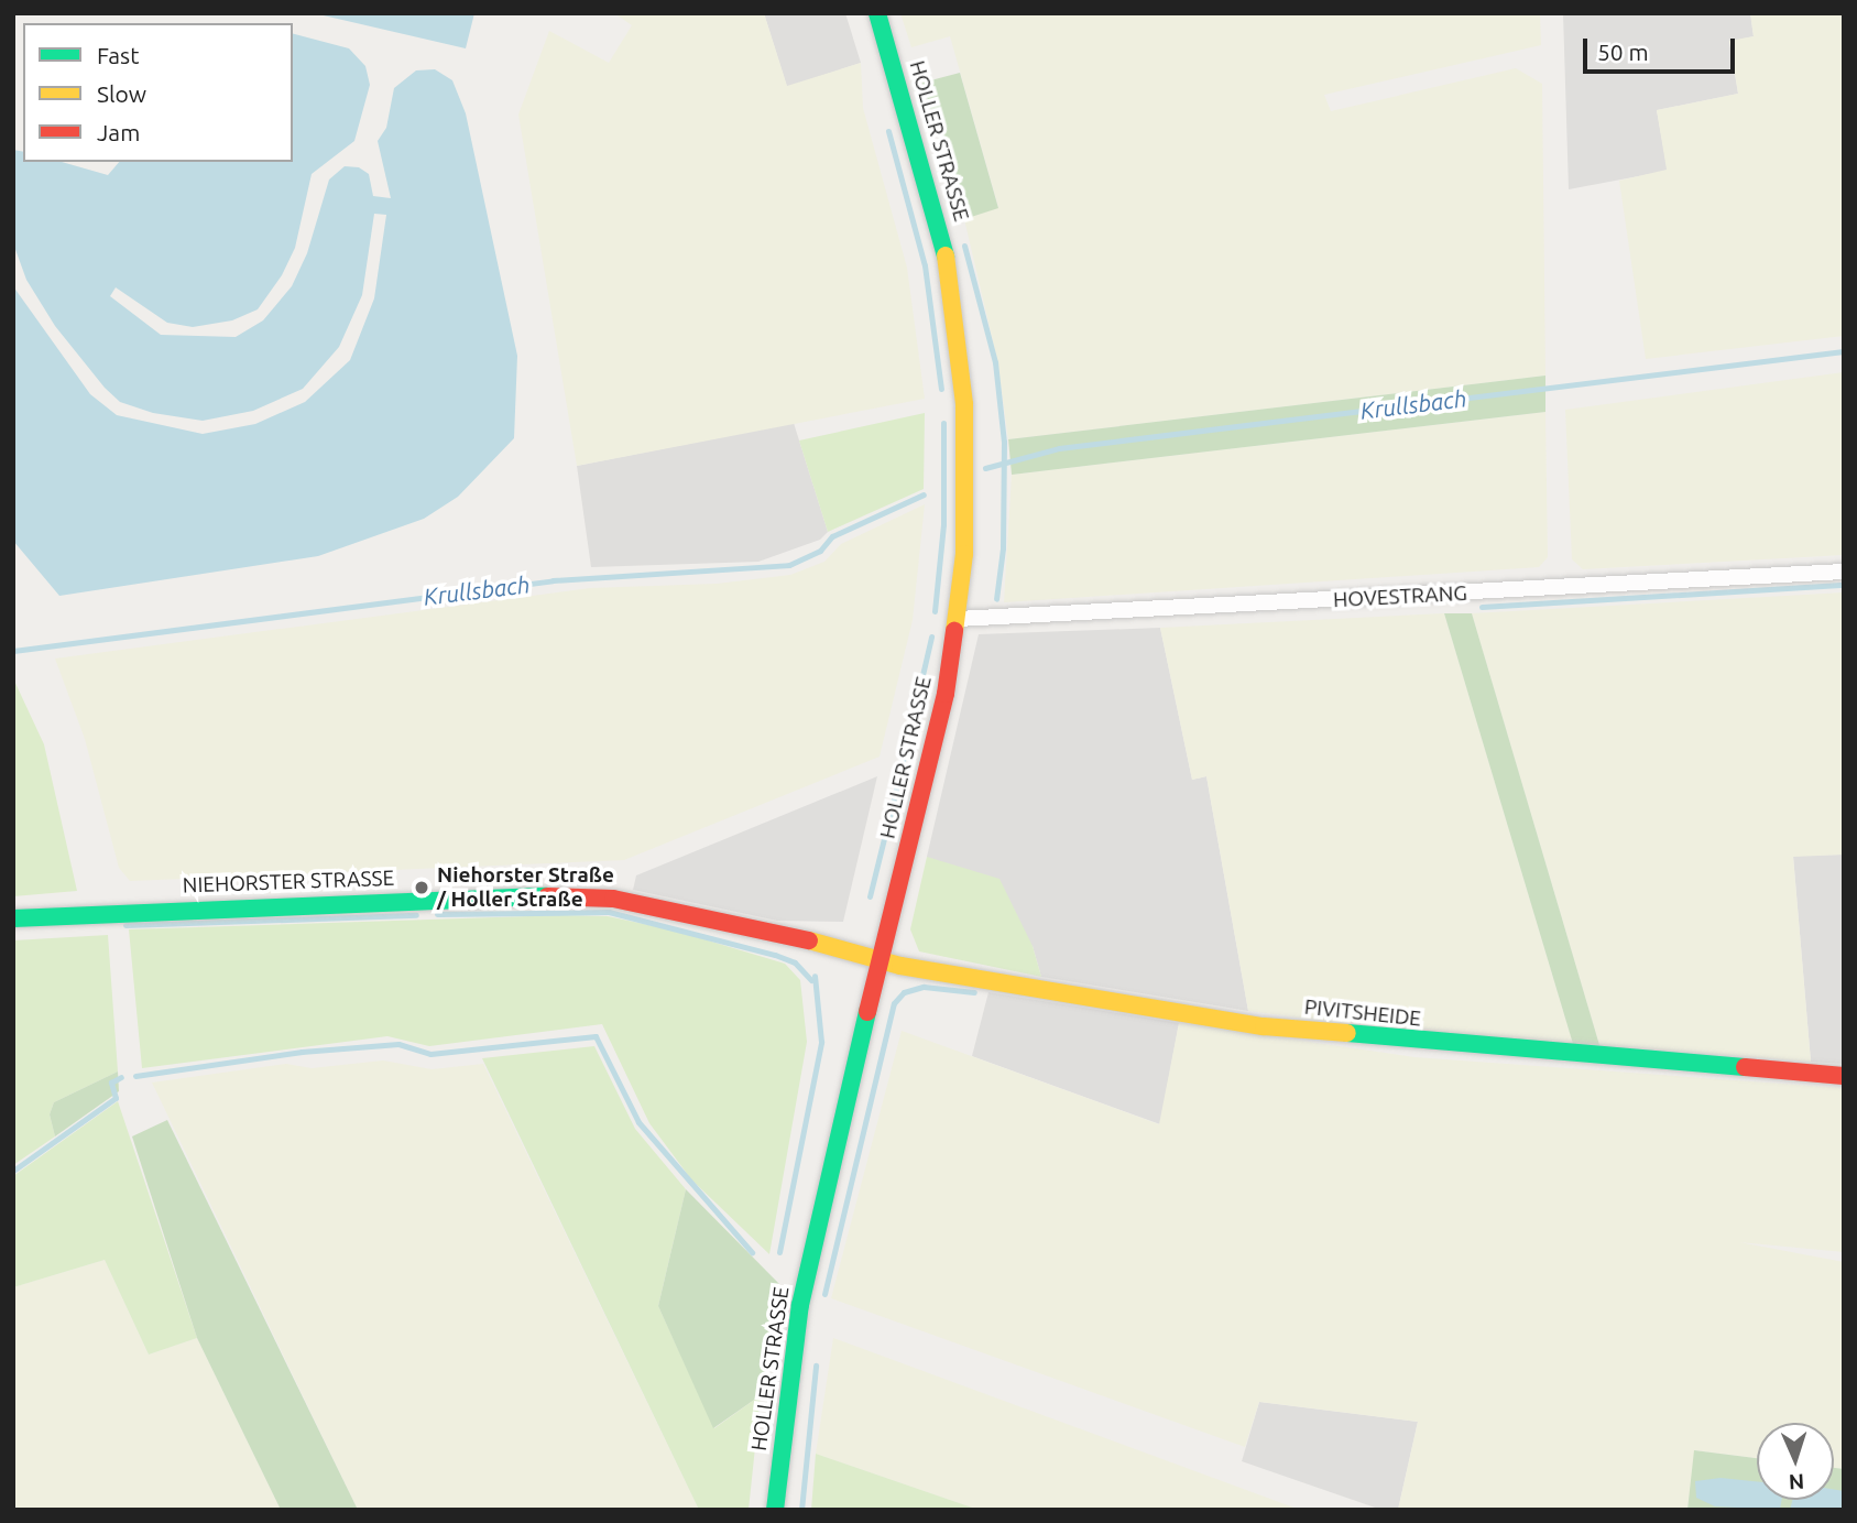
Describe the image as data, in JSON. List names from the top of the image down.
{
  "streets": {
    "street": [
      "HOLLER STRASSE",
      "HOVESTRANG",
      "NIEHORSTER STRASSE",
      "PIVITSHEIDE"
    ]
  },
  "crossings": [
    ["HOLLER STRASSE", "HOVESTRANG"],
    ["HOLLER STRASSE", "NIEHORSTER STRASSE"],
    ["HOLLER STRASSE", "PIVITSHEIDE"],
    ["NIEHORSTER STRASSE", "PIVITSHEIDE"]
  ],
  "water": ["Krullsbach"],
  "places": ["Niehorster Straße / Holler Straße"],
  "legend": ["Fast", "Slow", "Jam"],
  "scale_bar": "50 m",
  "north": "bottom"
}
